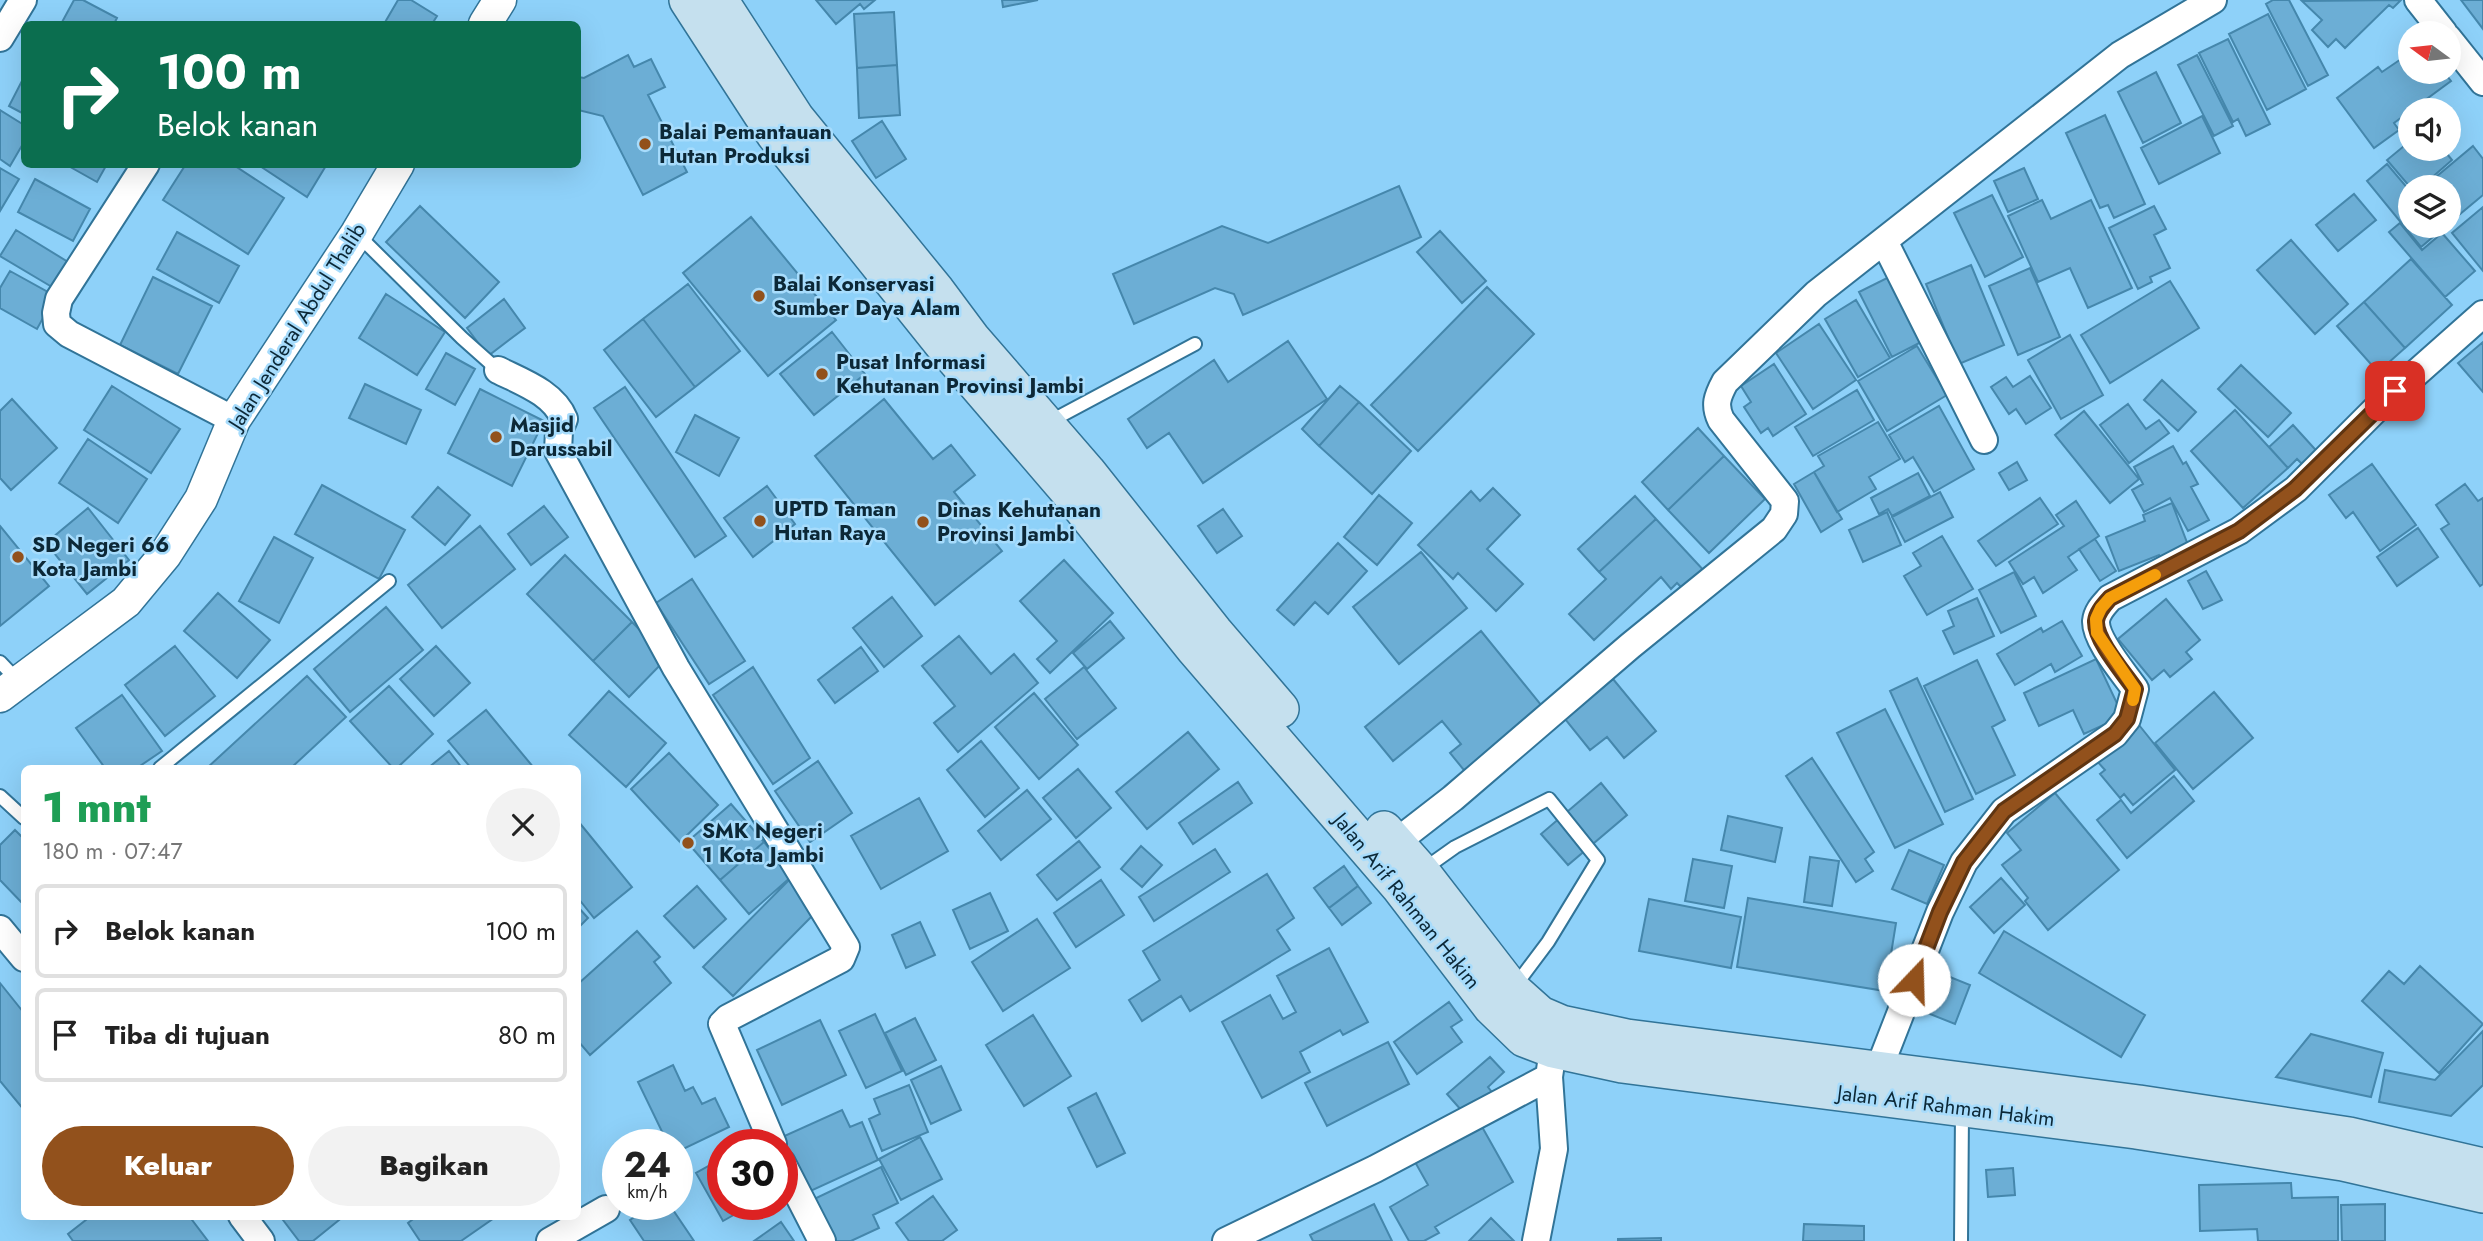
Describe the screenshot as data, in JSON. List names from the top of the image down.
{
  "streets": {
    "main road": ["Jalan Arif Rahman Hakim"],
    "street": ["Jalan Jenderal Abdul Thalib"]
  },
  "places": [
    "Balai Pemantauan Hutan Produksi",
    "Balai Konservasi Sumber Daya Alam",
    "Pusat Informasi Kehutanan Provinsi Jambi",
    "Masjid Darussabil",
    "UPTD Taman Hutan Raya",
    "Dinas Kehutanan Provinsi Jambi",
    "SD Negeri 66 Kota Jambi",
    "SMK Negeri 1 Kota Jambi"
  ],
  "north": "left",
  "page": {
    "turn": ["100 m", "Belok kanan"],
    "heading": ["1 mnt", "180 m · 07:47"],
    "list": [
      {
        "name": "Belok kanan",
        "value": "100 m"
      },
      {
        "name": "Tiba di tujuan",
        "value": "80 m"
      }
    ],
    "buttons": ["Keluar", "Bagikan"],
    "speed": "24 km/h",
    "limit": "30"
  }
}
